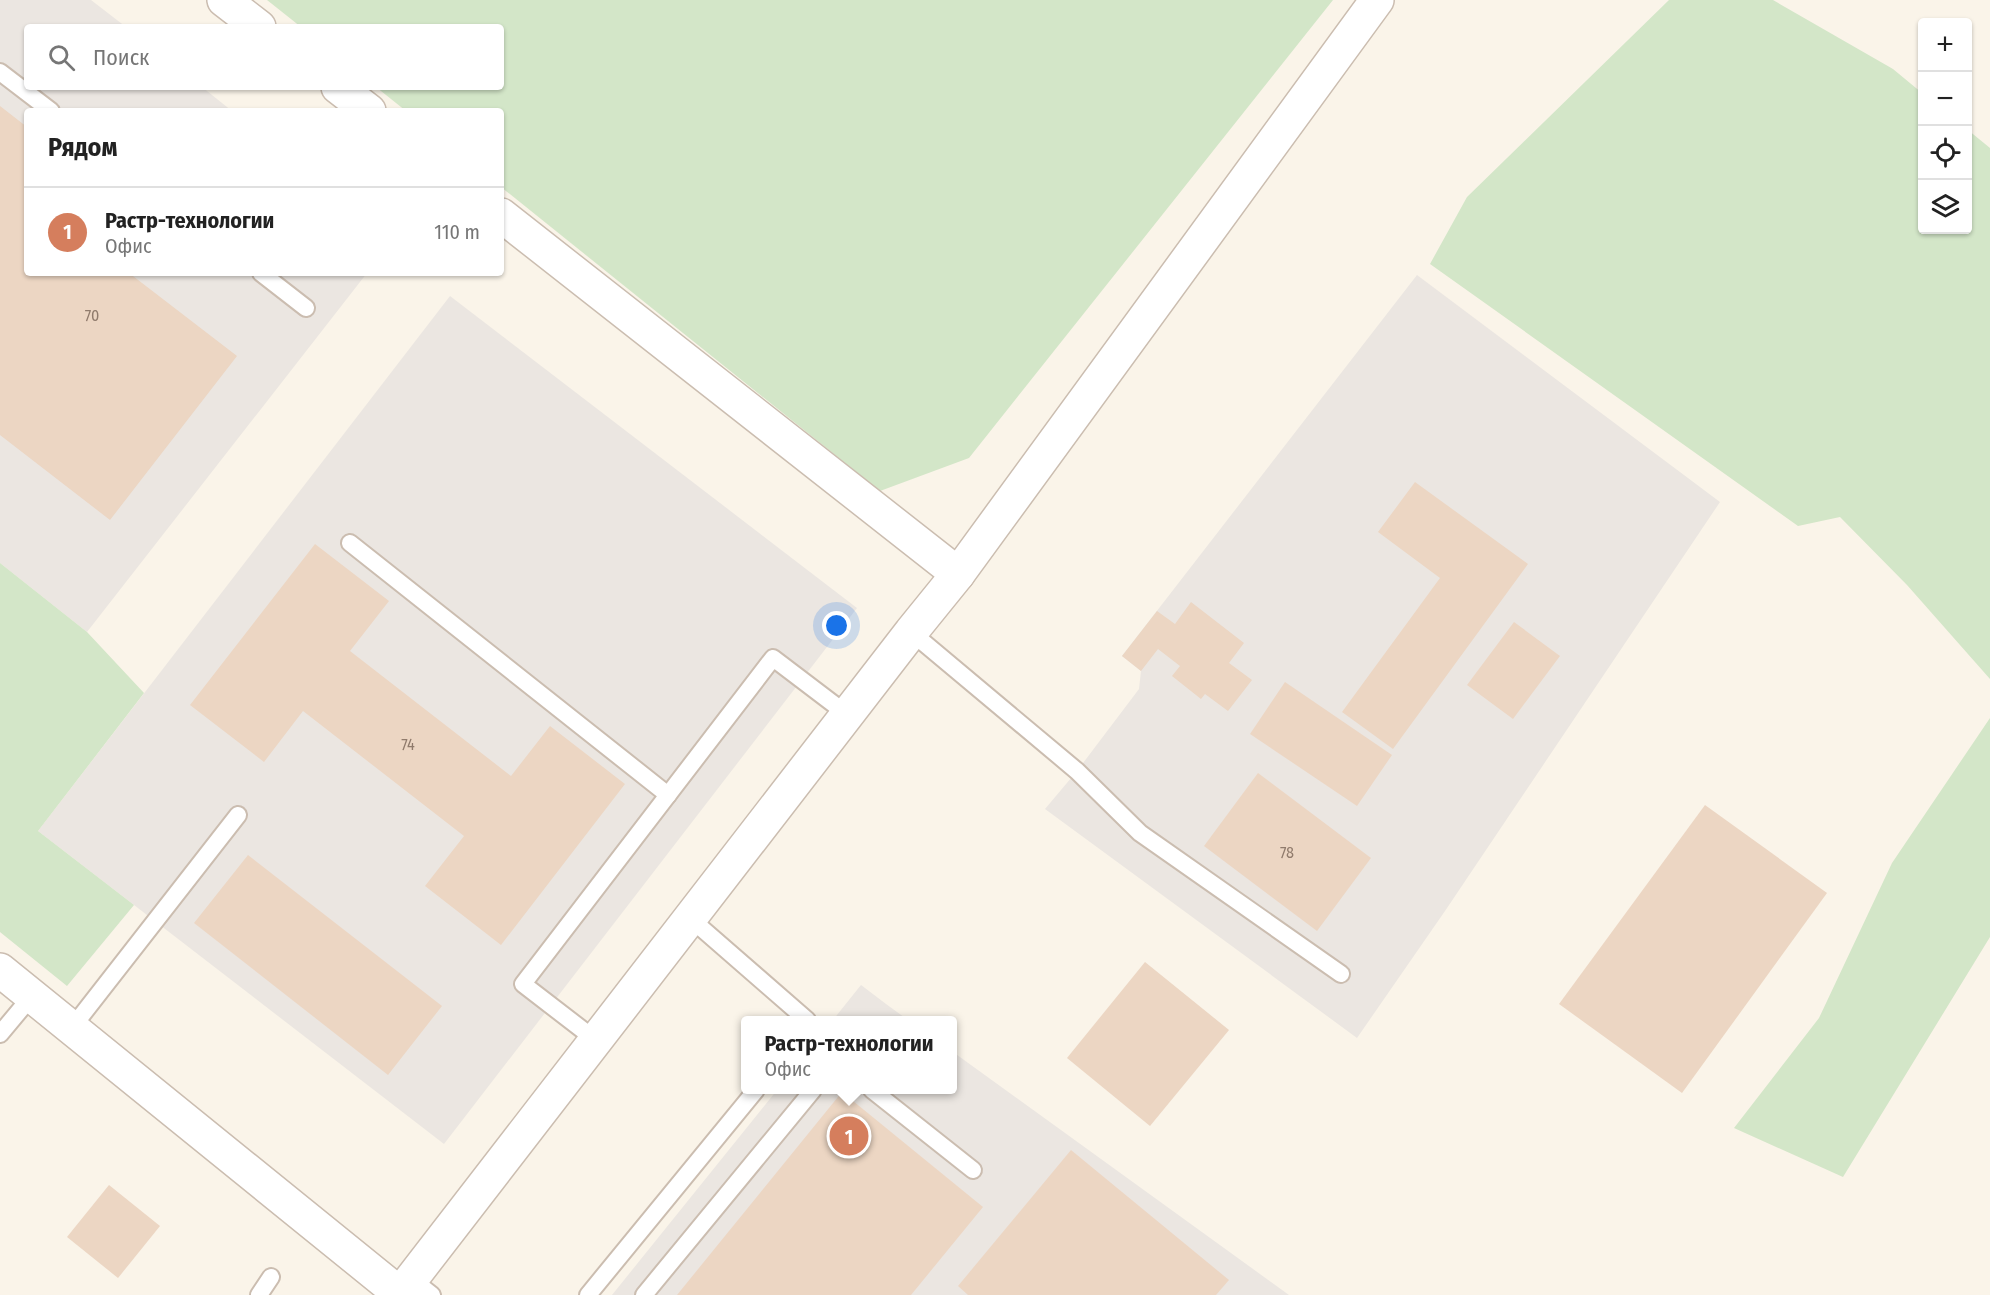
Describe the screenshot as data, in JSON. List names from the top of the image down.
{
  "house_numbers": ["70", "74", "78"],
  "page": {
    "map_buttons": ["+", "−"],
    "search": "Поиск",
    "heading": "Рядом",
    "list": [
      {
        "mark": "1",
        "name": "Растр-технологии",
        "note": "Офис",
        "value": "110 m"
      }
    ],
    "popup": ["Растр-технологии", "Офис"],
    "pins": "1"
  }
}
